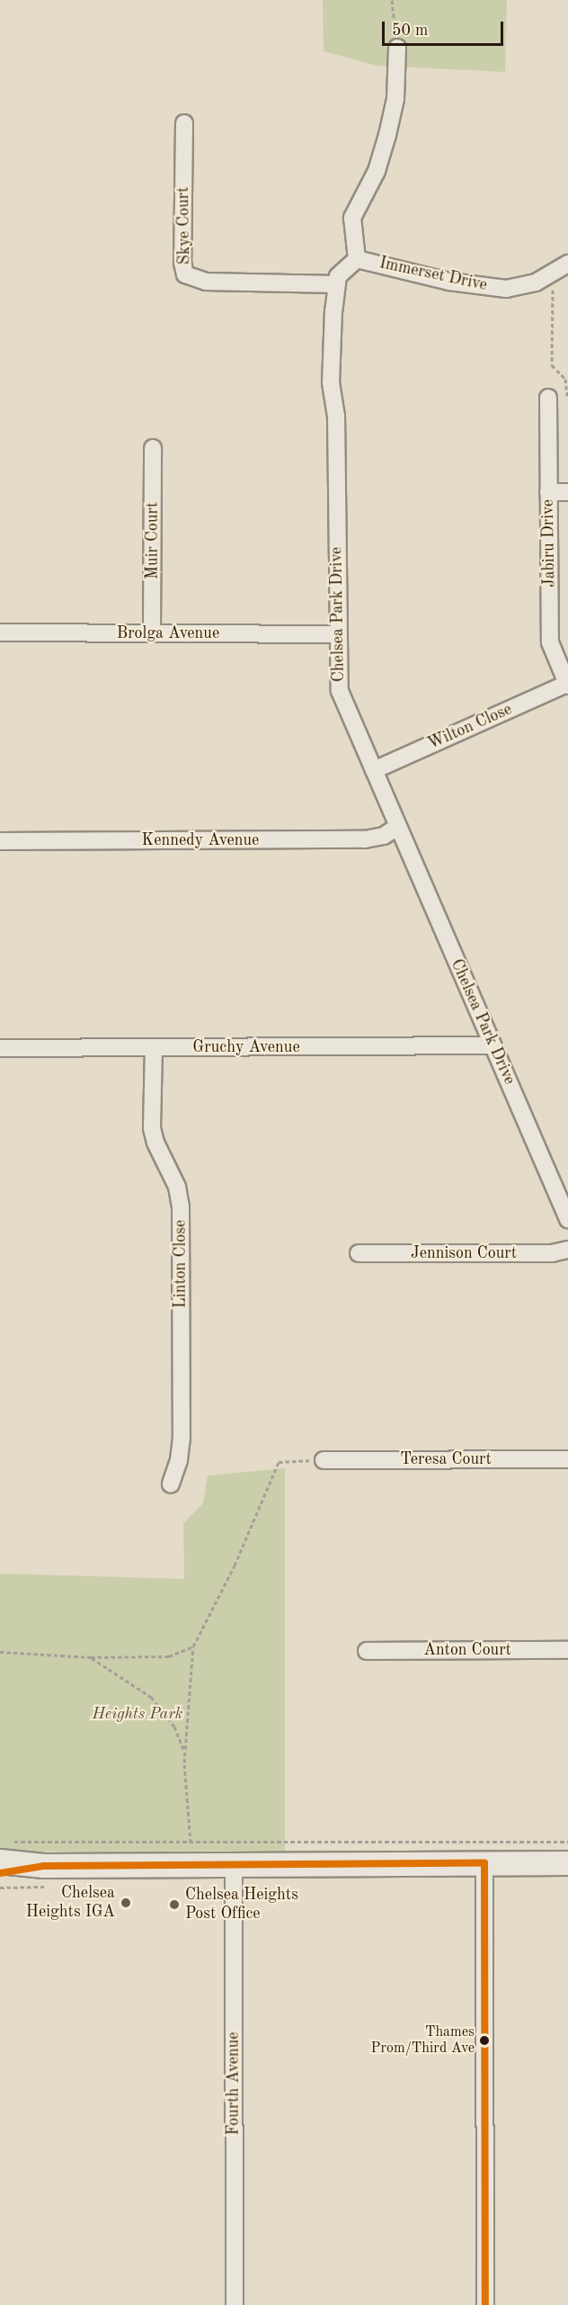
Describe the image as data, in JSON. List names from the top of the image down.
{
  "streets": {
    "street": [
      "Skye Court",
      "Immerset Drive",
      "Muir Court",
      "Jabiru Drive",
      "Chelsea Park Drive",
      "Brolga Avenue",
      "Wilton Close",
      "Kennedy Avenue",
      "Gruchy Avenue",
      "Jennison Court",
      "Linton Close",
      "Teresa Court",
      "Anton Court",
      "Fourth Avenue"
    ]
  },
  "crossings": [
    ["Skye Court", "Chelsea Park Drive"],
    ["Muir Court", "Brolga Avenue"],
    ["Jabiru Drive", "Wilton Close"],
    ["Chelsea Park Drive", "Brolga Avenue"],
    ["Chelsea Park Drive", "Wilton Close"],
    ["Chelsea Park Drive", "Kennedy Avenue"],
    ["Chelsea Park Drive", "Gruchy Avenue"],
    ["Gruchy Avenue", "Linton Close"]
  ],
  "parks": ["Heights Park"],
  "places": ["Chelsea Heights IGA", "Chelsea Heights Post Office", "Thames Prom/Third Ave"],
  "scale_bar": "50 m"
}
